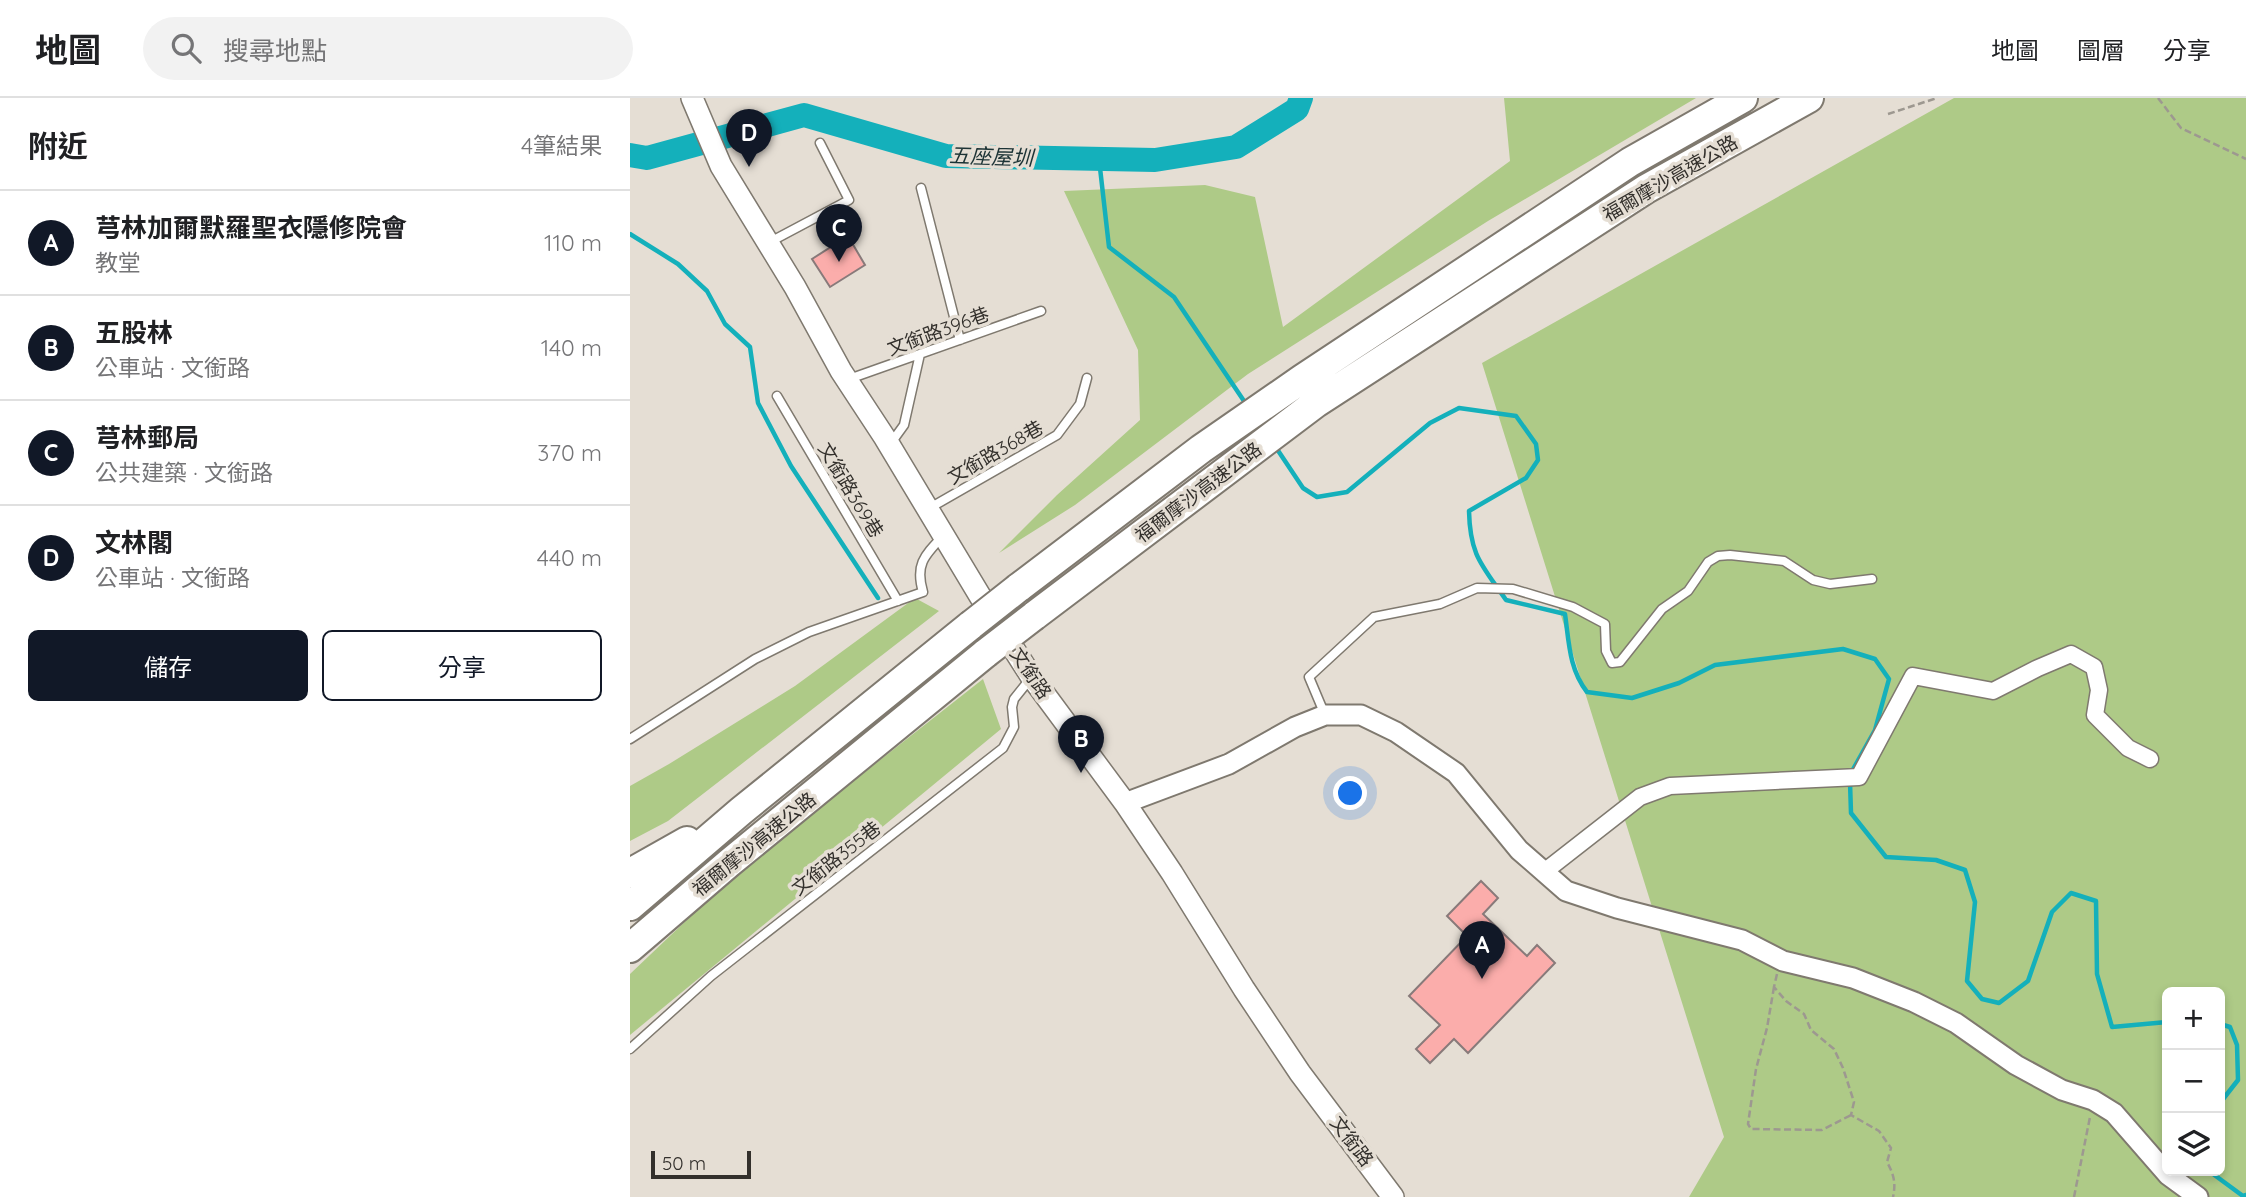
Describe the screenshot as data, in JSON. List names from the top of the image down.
{
  "streets": {
    "highway": ["福爾摩沙高速公路"],
    "main road": ["文銜路"],
    "lane": [
      "文銜路396巷",
      "文銜路368巷",
      "文銜路369巷",
      "文銜路355巷"
    ]
  },
  "crossings": [
    ["文銜路396巷", "文銜路"],
    ["文銜路368巷", "文銜路"],
    ["文銜路", "文銜路355巷"]
  ],
  "water": ["五座屋圳"],
  "scale_bar": "50 m",
  "page": {
    "header": "地圖",
    "search": "搜尋地點",
    "nav": ["地圖", "圖層", "分享"],
    "heading": ["附近", "4筆結果"],
    "pins": [
      "D",
      "C",
      "B",
      "A"
    ],
    "list": [
      {
        "mark": "A",
        "name": "芎林加爾默羅聖衣隱修院會",
        "note": "教堂",
        "value": "110 m"
      },
      {
        "mark": "B",
        "name": "五股林",
        "note": "公車站 · 文銜路",
        "value": "140 m"
      },
      {
        "mark": "C",
        "name": "芎林郵局",
        "note": "公共建築 · 文銜路",
        "value": "370 m"
      },
      {
        "mark": "D",
        "name": "文林閣",
        "note": "公車站 · 文銜路",
        "value": "440 m"
      }
    ],
    "buttons": ["儲存", "分享"],
    "map_buttons": ["+", "−"],
    "scale": "50 m"
  }
}
